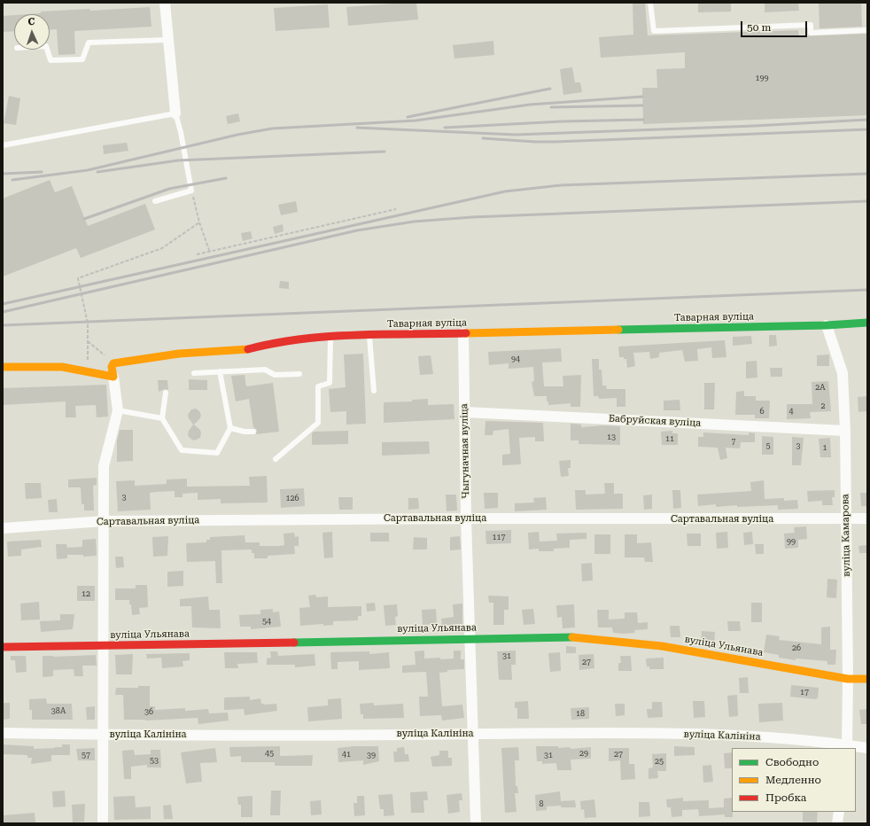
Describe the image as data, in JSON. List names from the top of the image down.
{
  "streets": {
    "street": [
      "Таварная вуліца",
      "Бабруйская вуліца",
      "Чыгуначная вуліца",
      "Сартавальная вуліца",
      "вуліца Камарова",
      "вуліца Ульянава",
      "вуліца Калініна"
    ]
  },
  "crossings": [
    ["Таварная вуліца", "Чыгуначная вуліца"],
    ["Таварная вуліца", "вуліца Камарова"],
    ["Бабруйская вуліца", "Чыгуначная вуліца"],
    ["Бабруйская вуліца", "вуліца Камарова"],
    ["Чыгуначная вуліца", "Сартавальная вуліца"],
    ["Чыгуначная вуліца", "вуліца Ульянава"],
    ["Чыгуначная вуліца", "вуліца Калініна"],
    ["Сартавальная вуліца", "вуліца Камарова"],
    ["вуліца Камарова", "вуліца Ульянава"],
    ["вуліца Камарова", "вуліца Калініна"]
  ],
  "house_numbers": [
    "199",
    "94",
    "2А",
    "2",
    "6",
    "4",
    "13",
    "11",
    "7",
    "5",
    "3",
    "1",
    "3",
    "126",
    "117",
    "99",
    "12",
    "54",
    "26",
    "31",
    "27",
    "17",
    "38А",
    "36",
    "18",
    "45",
    "29",
    "41",
    "27",
    "57",
    "39",
    "31",
    "53",
    "25",
    "8"
  ],
  "legend": ["Свободно", "Медленно", "Пробка"],
  "scale_bar": "50 m",
  "north": "top"
}
